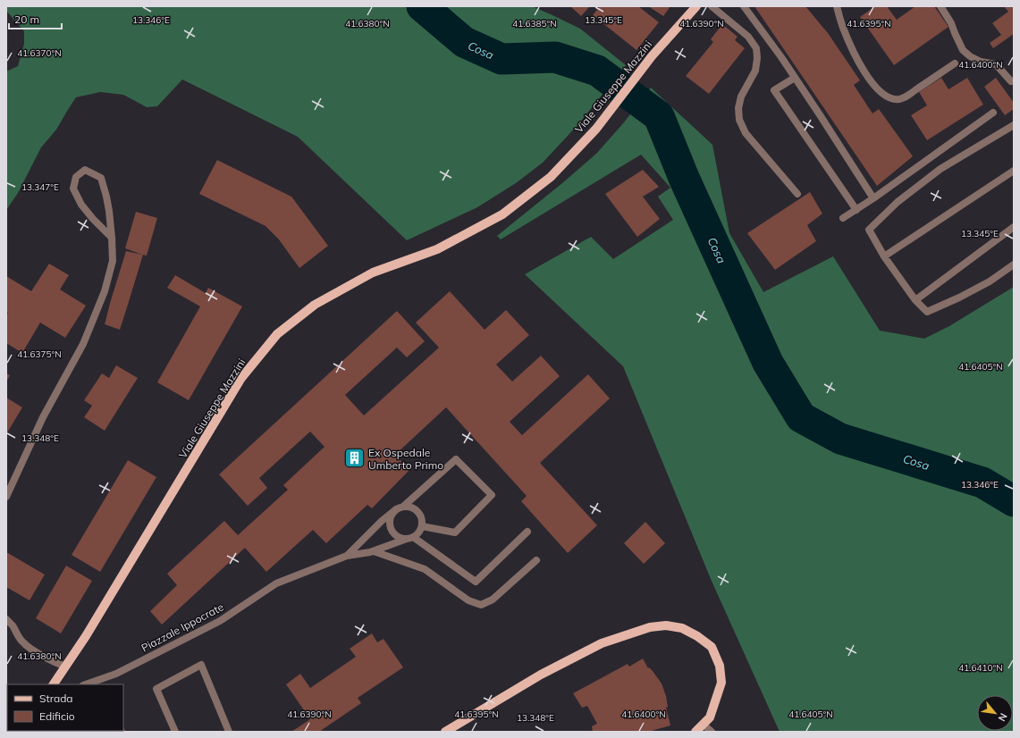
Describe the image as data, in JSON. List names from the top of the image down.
{
  "streets": {
    "main road": ["Viale Giuseppe Mazzini"],
    "street": ["Piazzale Ippocrate"]
  },
  "water": ["Cosa"],
  "places": {
    "building": ["Ex Ospedale Umberto Primo"]
  },
  "legend": ["Strada", "Edificio"],
  "scale_bar": "20 m",
  "north": "bottom right",
  "coordinates": [
    "13.346°E",
    "13.345°E",
    "41.6380°N",
    "41.6385°N",
    "41.6390°N",
    "41.6395°N",
    "41.6370°N",
    "41.6400°N",
    "13.347°E",
    "41.6375°N",
    "41.6405°N",
    "13.348°E",
    "41.6410°N"
  ]
}
